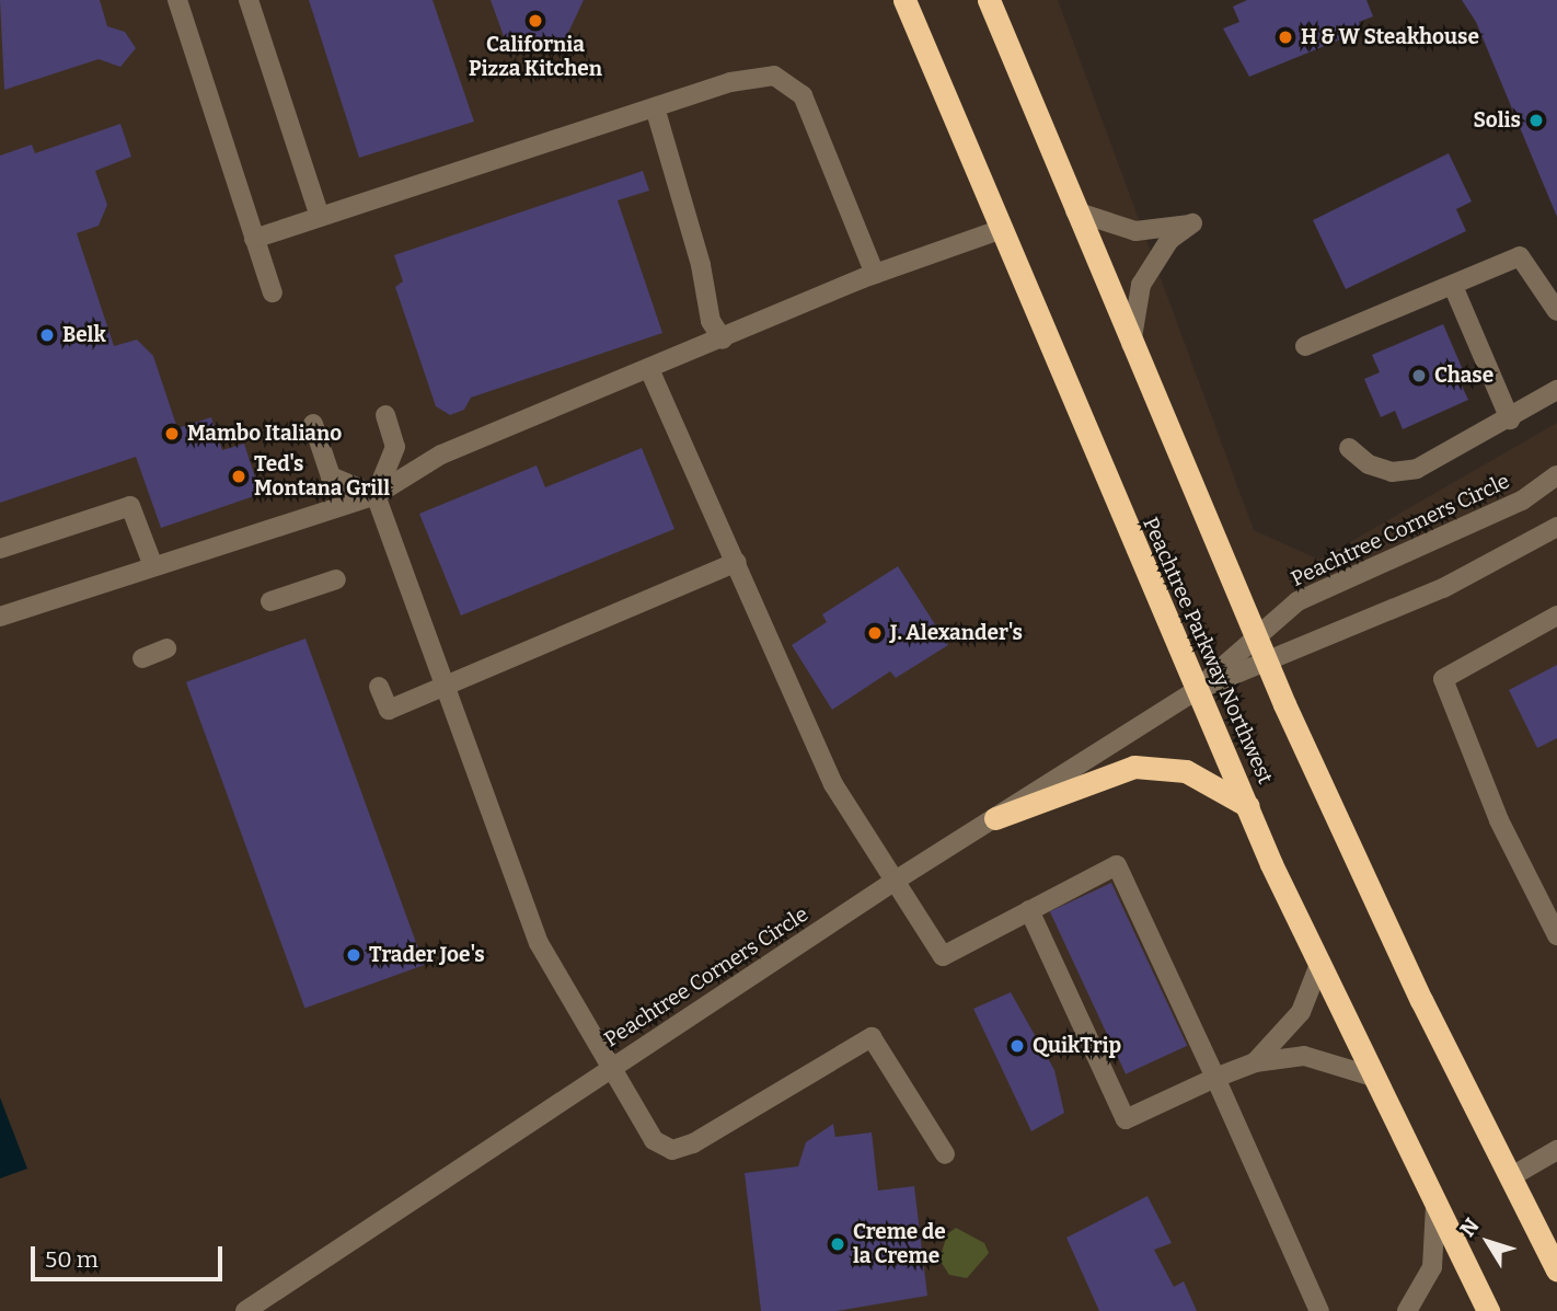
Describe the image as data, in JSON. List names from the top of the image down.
{
  "streets": {
    "highway": ["Peachtree Parkway Northwest"],
    "street": ["Peachtree Corners Circle"]
  },
  "crossings": [
    ["Peachtree Corners Circle", "Peachtree Parkway Northwest"]
  ],
  "places": [
    "California Pizza Kitchen",
    "H & W Steakhouse",
    "Solis",
    "Belk",
    "Chase",
    "Mambo Italiano",
    "Ted's Montana Grill",
    "J. Alexander's",
    "Trader Joe's",
    "QuikTrip",
    "Creme de la Creme"
  ],
  "scale_bar": "50 m",
  "north": "top left"
}
